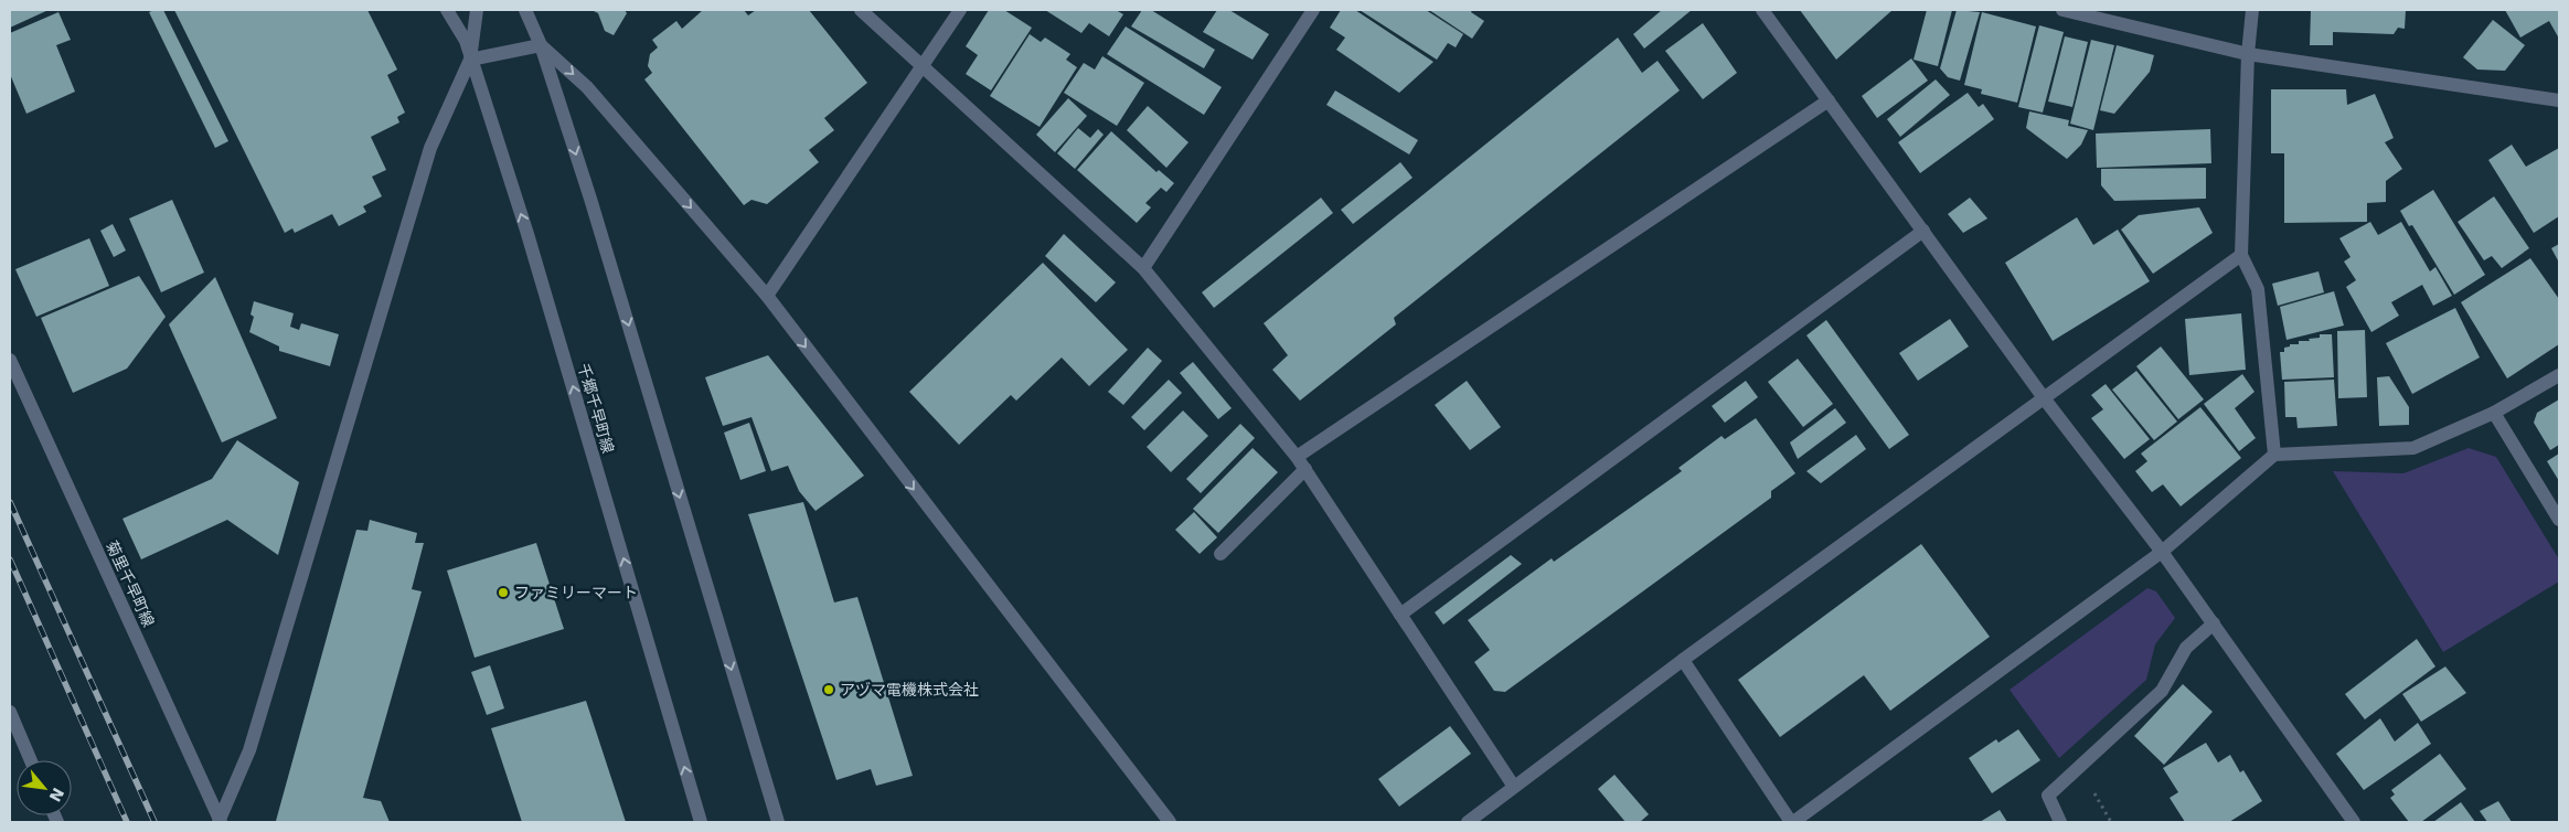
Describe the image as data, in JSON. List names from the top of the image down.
{
  "streets": {
    "street": ["千郷千早町線", "菊里千早町線"]
  },
  "places": ["ファミリーマート", "アヅマ電機株式会社"],
  "north": "bottom right"
}
